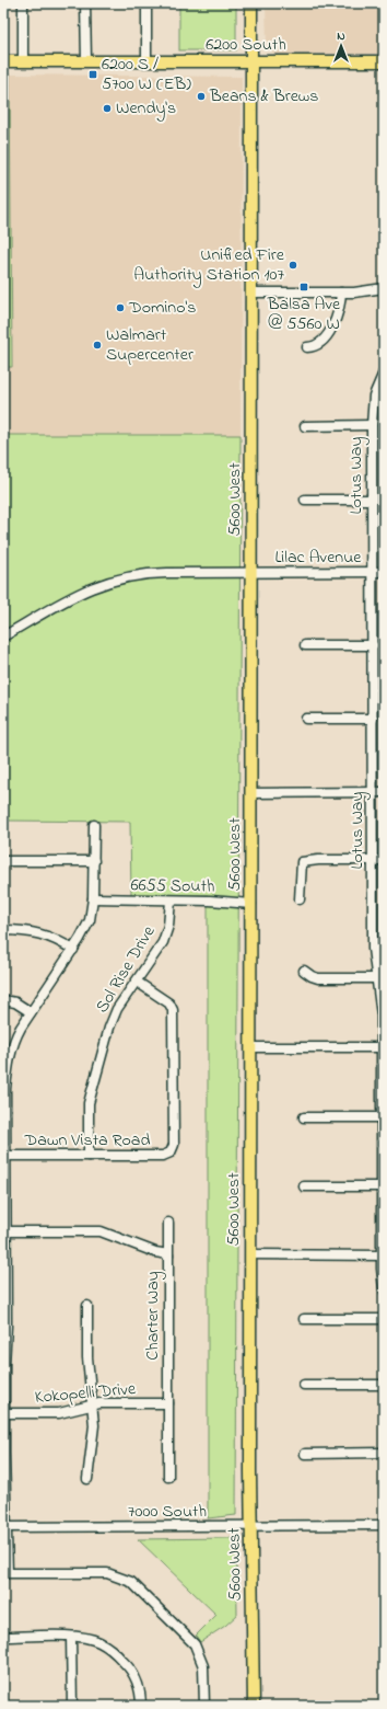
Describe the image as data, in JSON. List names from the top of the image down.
{
  "streets": {
    "main road": ["6200 South", "5600 West"],
    "street": [
      "Lotus Way",
      "Lilac Avenue",
      "6655 South",
      "Sol Rise Drive",
      "Dawn Vista Road",
      "Charter Way",
      "Kokopelli Drive",
      "7000 South"
    ]
  },
  "crossings": [
    ["6200 South", "5600 West"],
    ["Lotus Way", "Lilac Avenue"],
    ["5600 West", "Lilac Avenue"],
    ["5600 West", "6655 South"],
    ["5600 West", "7000 South"],
    ["6655 South", "Sol Rise Drive"],
    ["Sol Rise Drive", "Dawn Vista Road"],
    ["Charter Way", "Kokopelli Drive"]
  ],
  "places": {
    "transit": ["6200 S / 5700 W (EB)", "Balsa Ave @ 5560 W"],
    "other": [
      "Beans & Brews",
      "Wendy's",
      "Unified Fire Authority Station 107",
      "Domino's",
      "Walmart Supercenter"
    ]
  },
  "north": "top"
}
